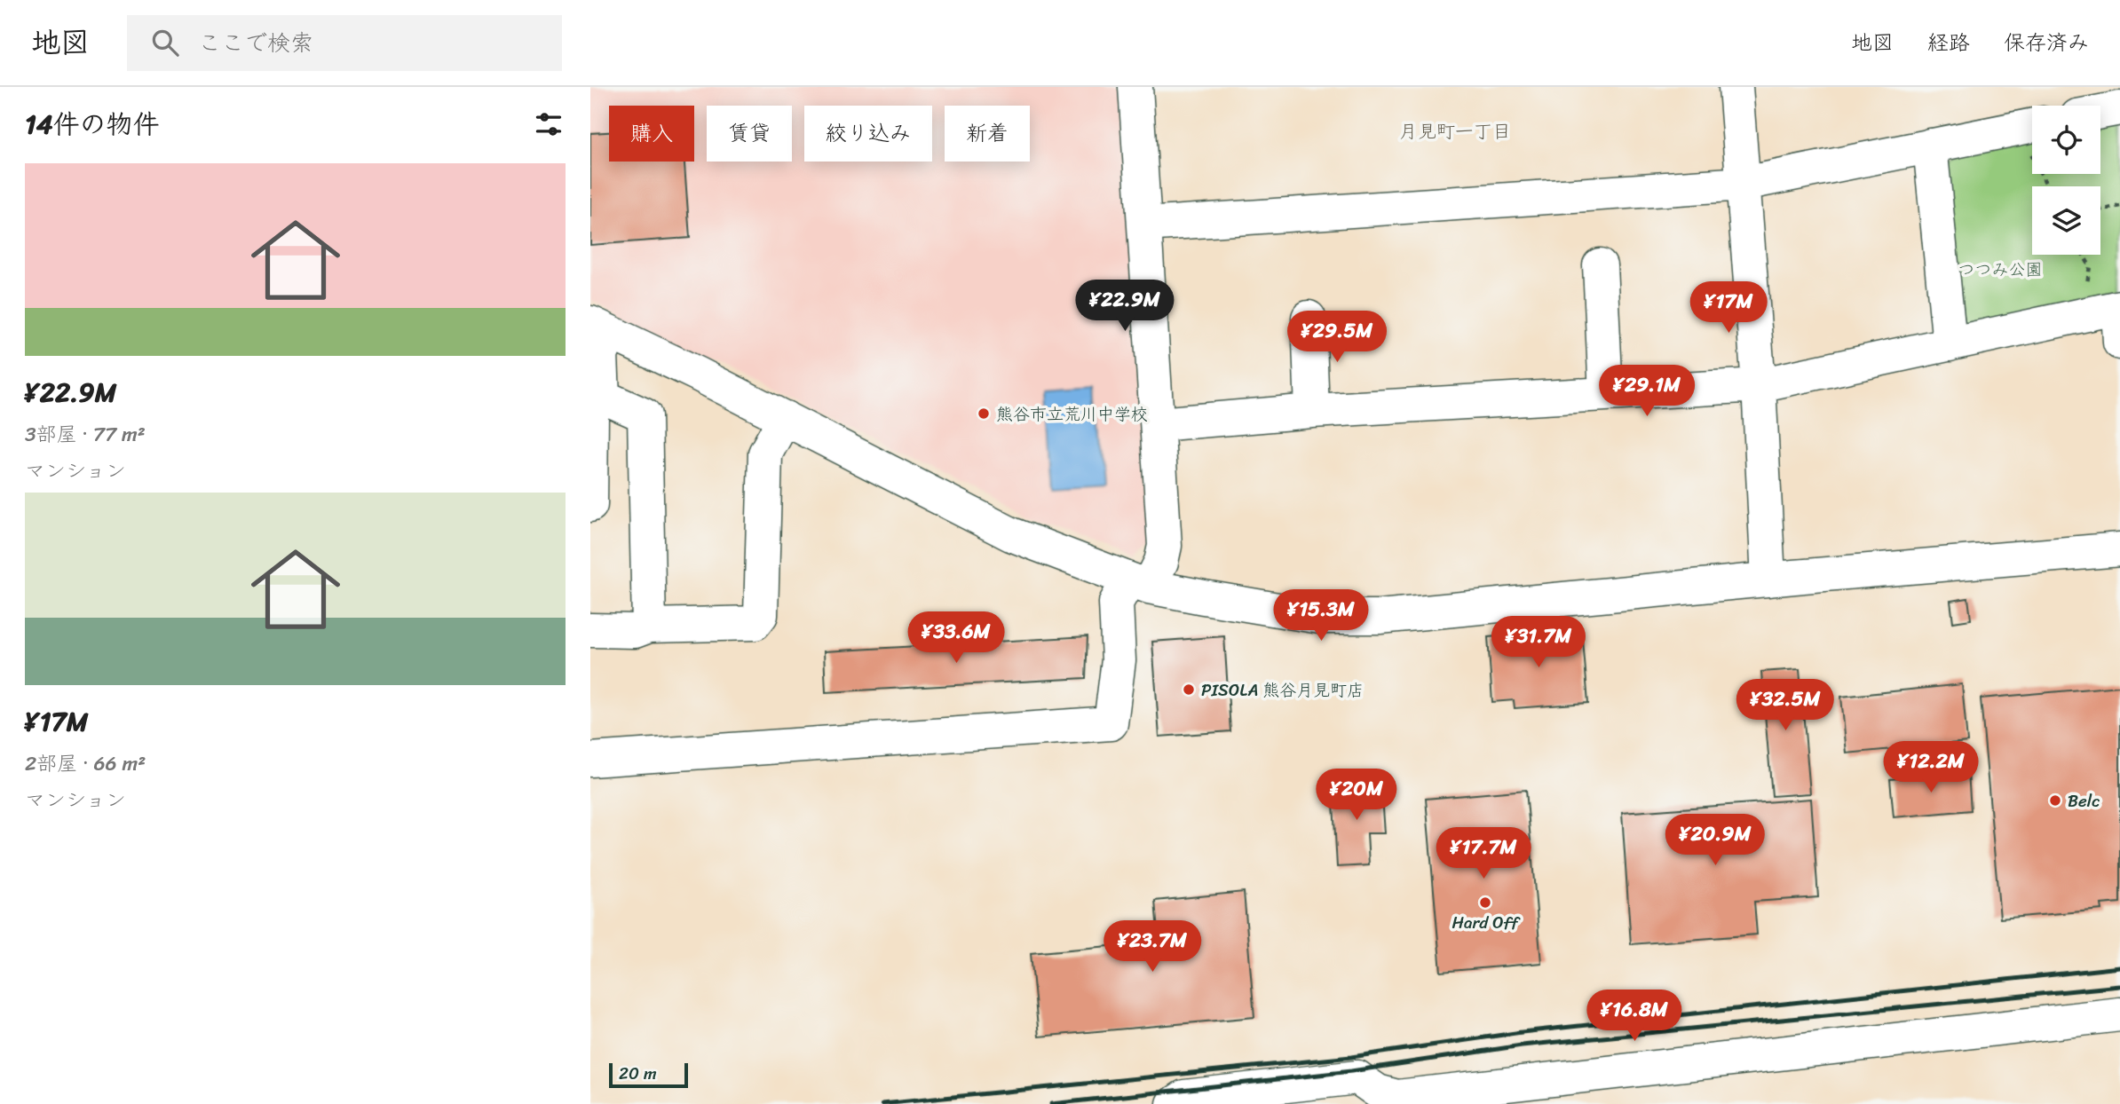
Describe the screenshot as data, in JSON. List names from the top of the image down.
{
  "districts": ["月見町一丁目"],
  "parks": ["つつみ公園"],
  "places": [
    "熊谷市立荒川中学校",
    "PISOLA 熊谷月見町店",
    "Belc",
    "Hard Off"
  ],
  "scale_bar": "20 m",
  "page": {
    "header": "地図",
    "search": "ここで検索",
    "nav": ["地図", "経路", "保存済み"],
    "heading": "14件の物件",
    "chip": [
      "購入",
      "賃貸",
      "絞り込み",
      "新着"
    ],
    "list": [
      {
        "name": "¥22.9M",
        "note": "3部屋 · 77 m² · マンション"
      },
      {
        "name": "¥17M",
        "note": "2部屋 · 66 m² · マンション"
      }
    ],
    "price": [
      "¥22.9M",
      "¥17M",
      "¥29.5M",
      "¥29.1M",
      "¥15.3M",
      "¥33.6M",
      "¥31.7M",
      "¥32.5M",
      "¥12.2M",
      "¥20M",
      "¥20.9M",
      "¥17.7M",
      "¥23.7M",
      "¥16.8M"
    ],
    "scale": "20 m"
  }
}
